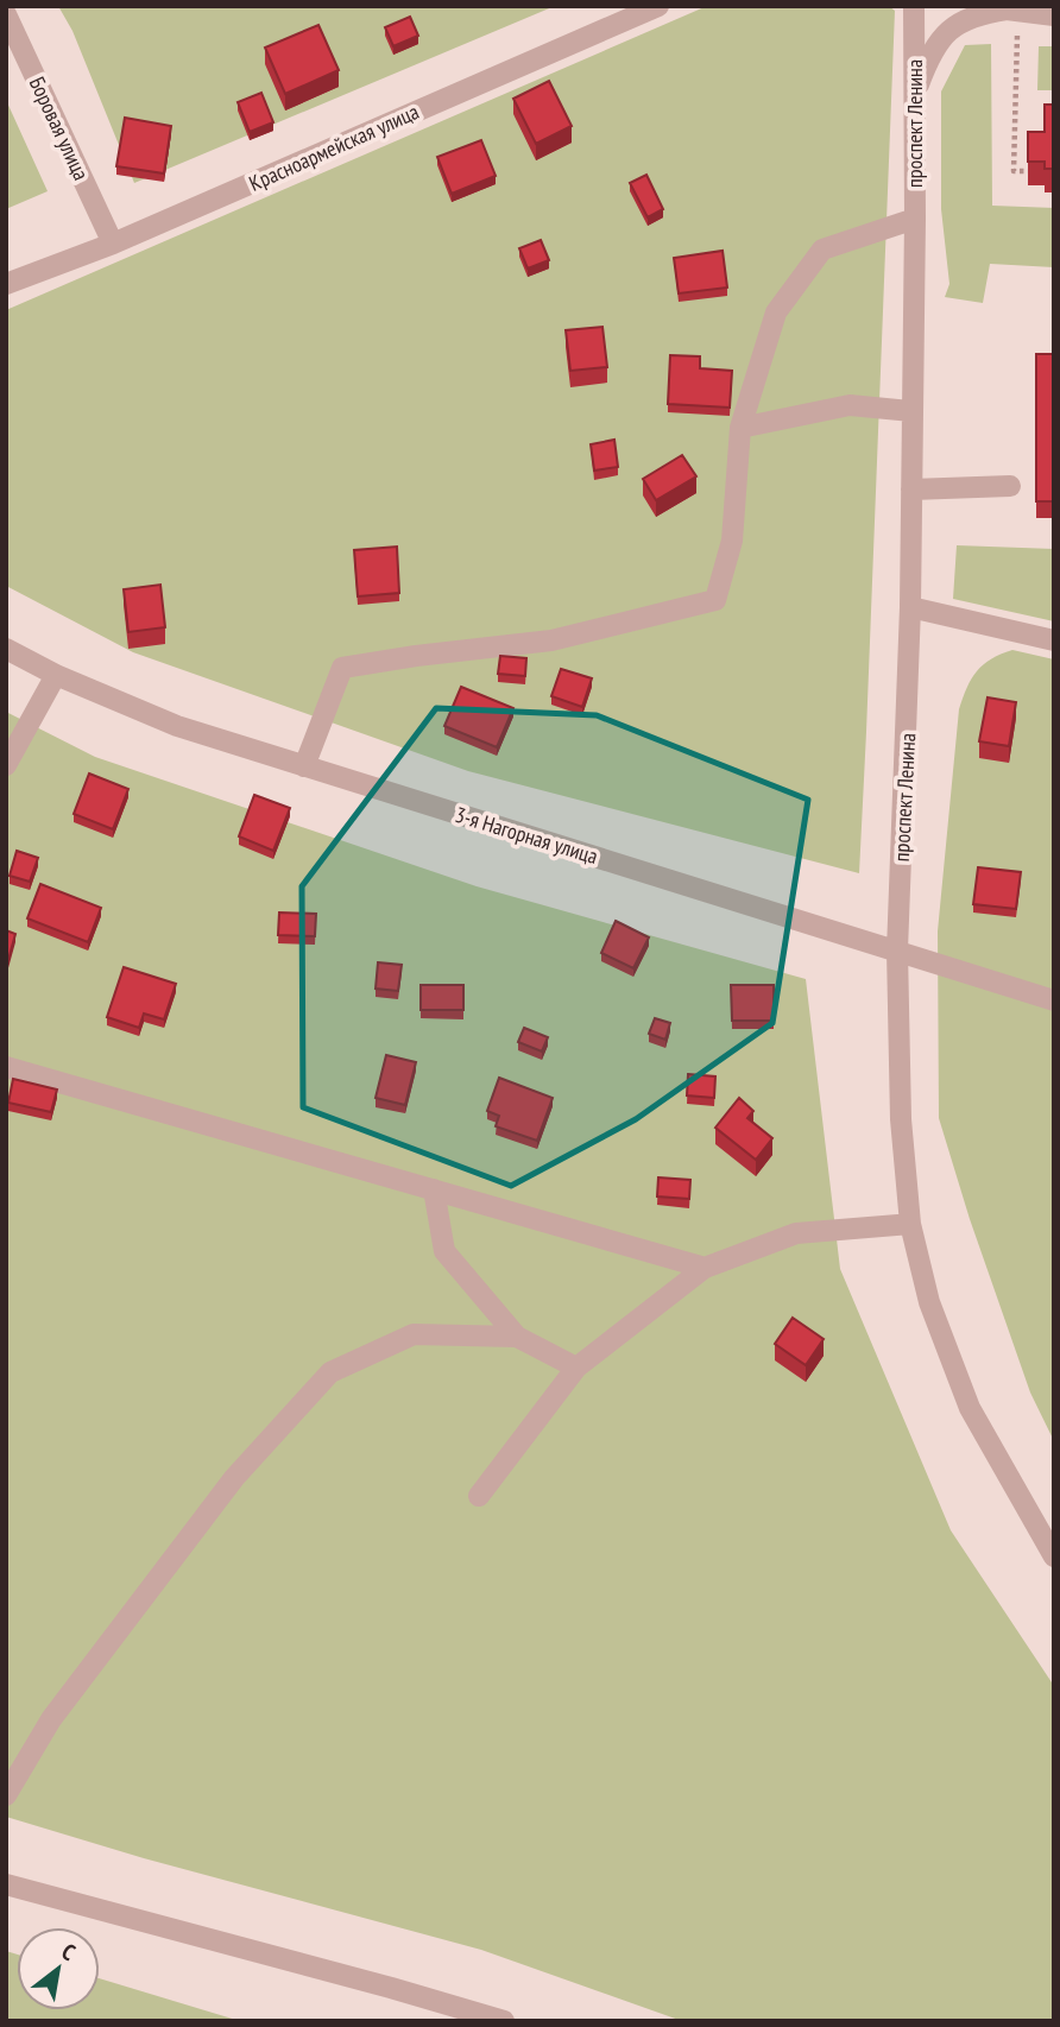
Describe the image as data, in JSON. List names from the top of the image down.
{
  "streets": {
    "street": [
      "проспект Ленина",
      "Боровая улица",
      "Красноармейская улица",
      "3-я Нагорная улица"
    ]
  },
  "crossings": [
    ["проспект Ленина", "3-я Нагорная улица"],
    ["Боровая улица", "Красноармейская улица"]
  ],
  "north": "top right"
}
